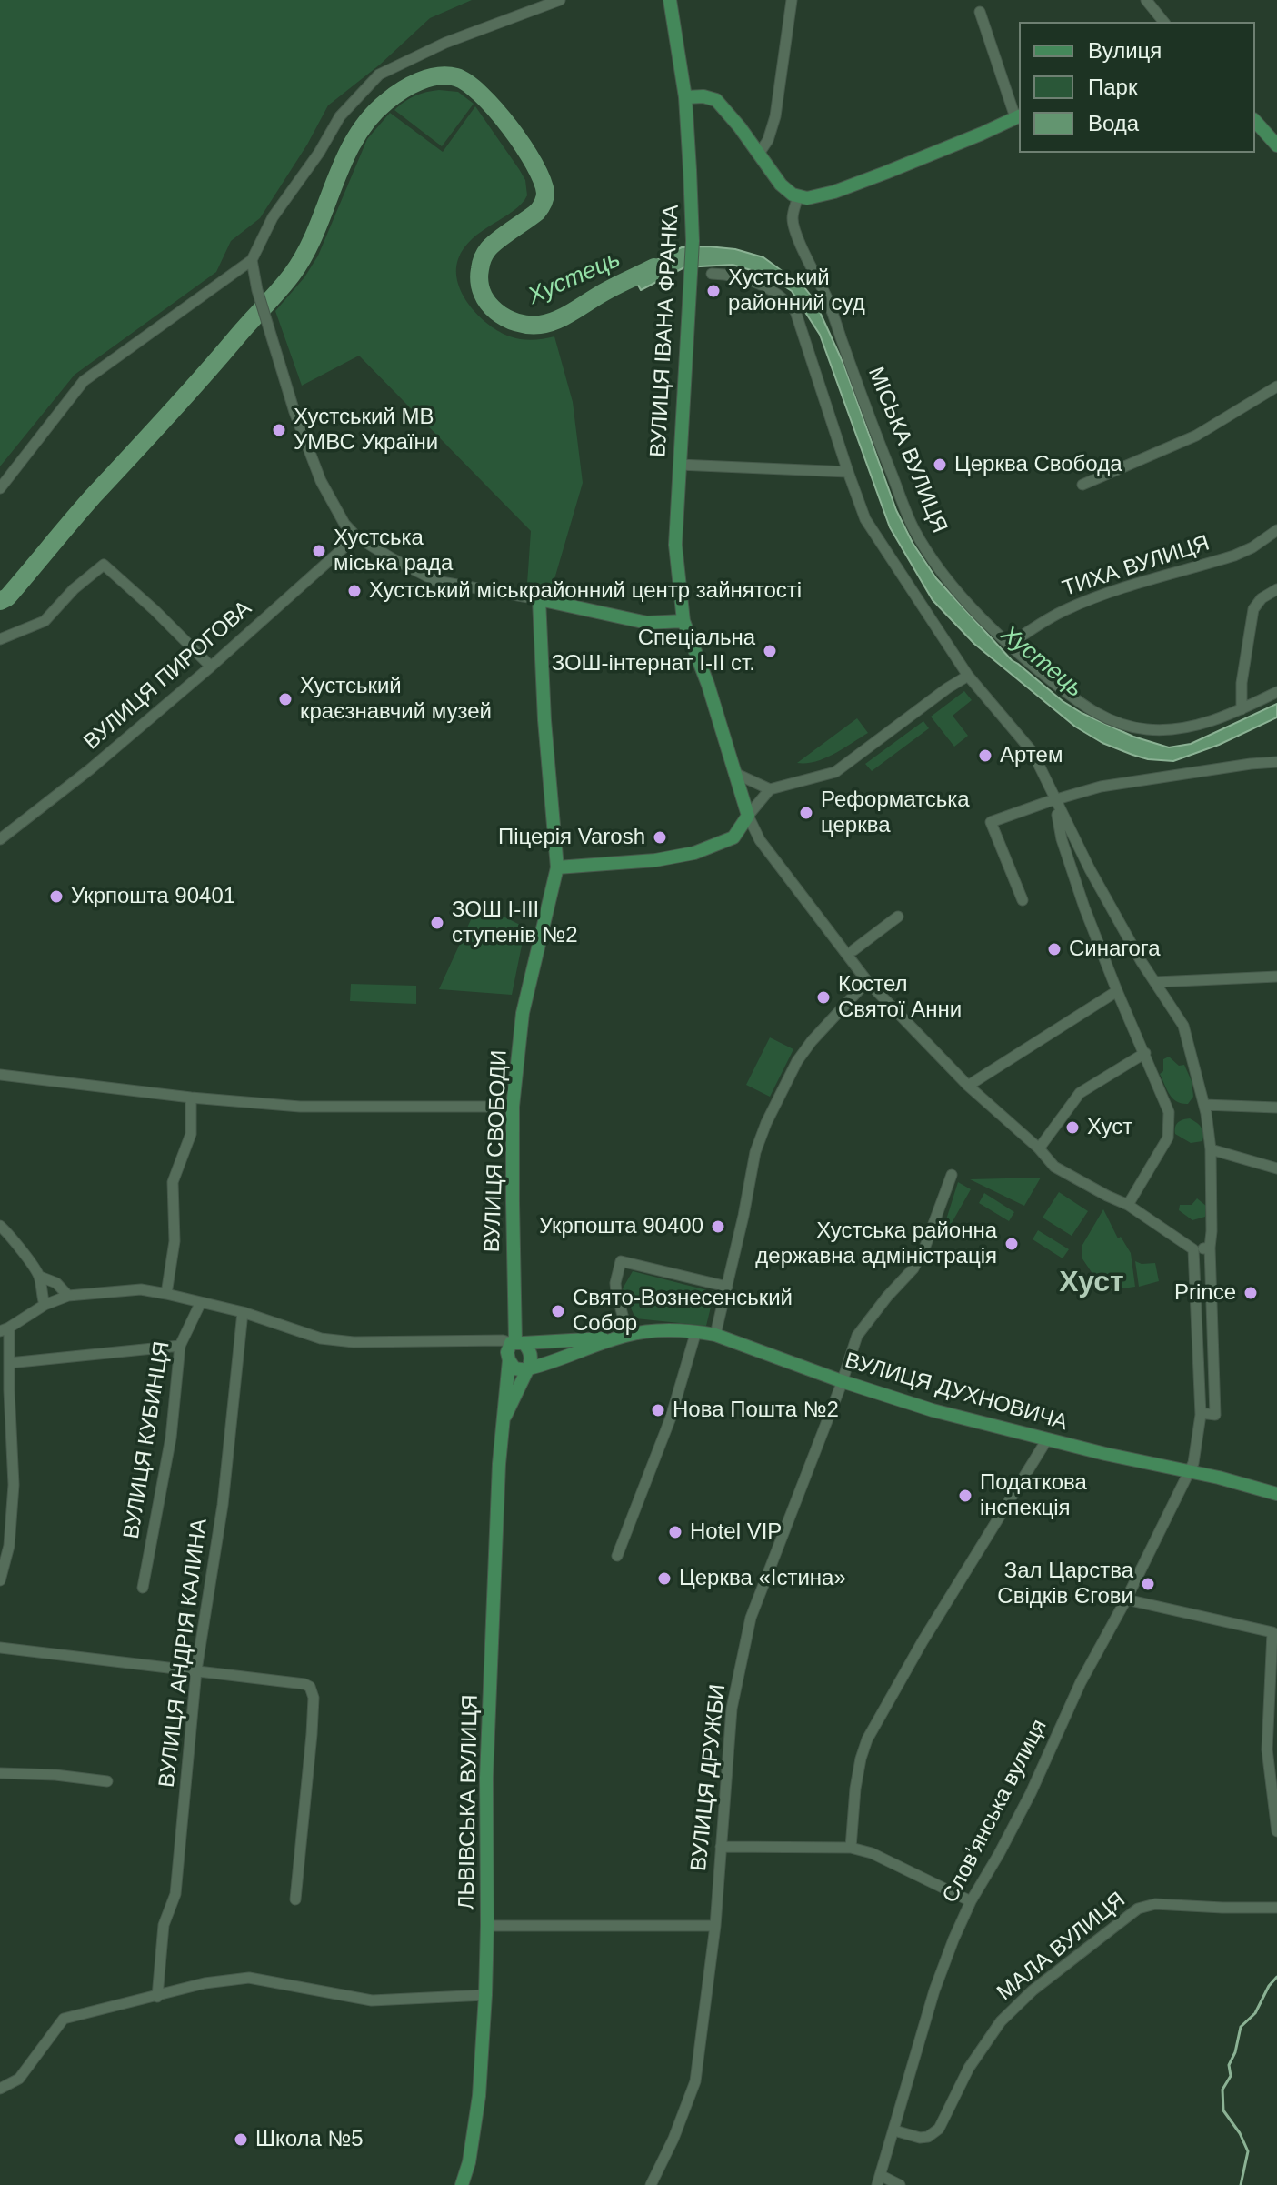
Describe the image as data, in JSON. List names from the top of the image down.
{
  "streets": {
    "main road": [
      "ВУЛИЦЯ ІВАНА ФРАНКА",
      "ВУЛИЦЯ СВОБОДИ",
      "ВУЛИЦЯ ДУХНОВИЧА",
      "ЛЬВІВСЬКА ВУЛИЦЯ"
    ],
    "street": [
      "МІСЬКА ВУЛИЦЯ",
      "ТИХА ВУЛИЦЯ",
      "ВУЛИЦЯ ПИРОГОВА",
      "ВУЛИЦЯ КУБИНЦЯ",
      "ВУЛИЦЯ АНДРІЯ КАЛИНА",
      "ВУЛИЦЯ ДРУЖБИ",
      "Словʼянська вулиця",
      "МАЛА ВУЛИЦЯ"
    ]
  },
  "crossings": [
    ["МІСЬКА ВУЛИЦЯ", "ТИХА ВУЛИЦЯ"],
    ["ВУЛИЦЯ СВОБОДИ", "ЛЬВІВСЬКА ВУЛИЦЯ"],
    ["ВУЛИЦЯ ДУХНОВИЧА", "ВУЛИЦЯ ДРУЖБИ"],
    ["ВУЛИЦЯ ДУХНОВИЧА", "Словʼянська вулиця"],
    ["Словʼянська вулиця", "МАЛА ВУЛИЦЯ"]
  ],
  "districts": ["Хуст"],
  "water": ["Хустець"],
  "places": [
    "Хустський районний суд",
    "Хустський МВ УМВС України",
    "Церква Свобода",
    "Хустська міська рада",
    "Хустський міськрайонний центр зайнятості",
    "Спеціальна ЗОШ-інтернат І-ІІ ст.",
    "Хустський краєзнавчий музей",
    "Артем",
    "Реформатська церква",
    "Піцерія Varosh",
    "Укрпошта 90401",
    "ЗОШ І-ІІІ ступенів №2",
    "Синагога",
    "Костел Святої Анни",
    "Хуст",
    "Укрпошта 90400",
    "Хустська районна державна адміністрація",
    "Prince",
    "Свято-Вознесенський Собор",
    "Нова Пошта №2",
    "Податкова інспекція",
    "Hotel VIP",
    "Церква «Істина»",
    "Зал Царства Свідків Єгови",
    "Школа №5"
  ],
  "legend": ["Вулиця", "Парк", "Вода"]
}
